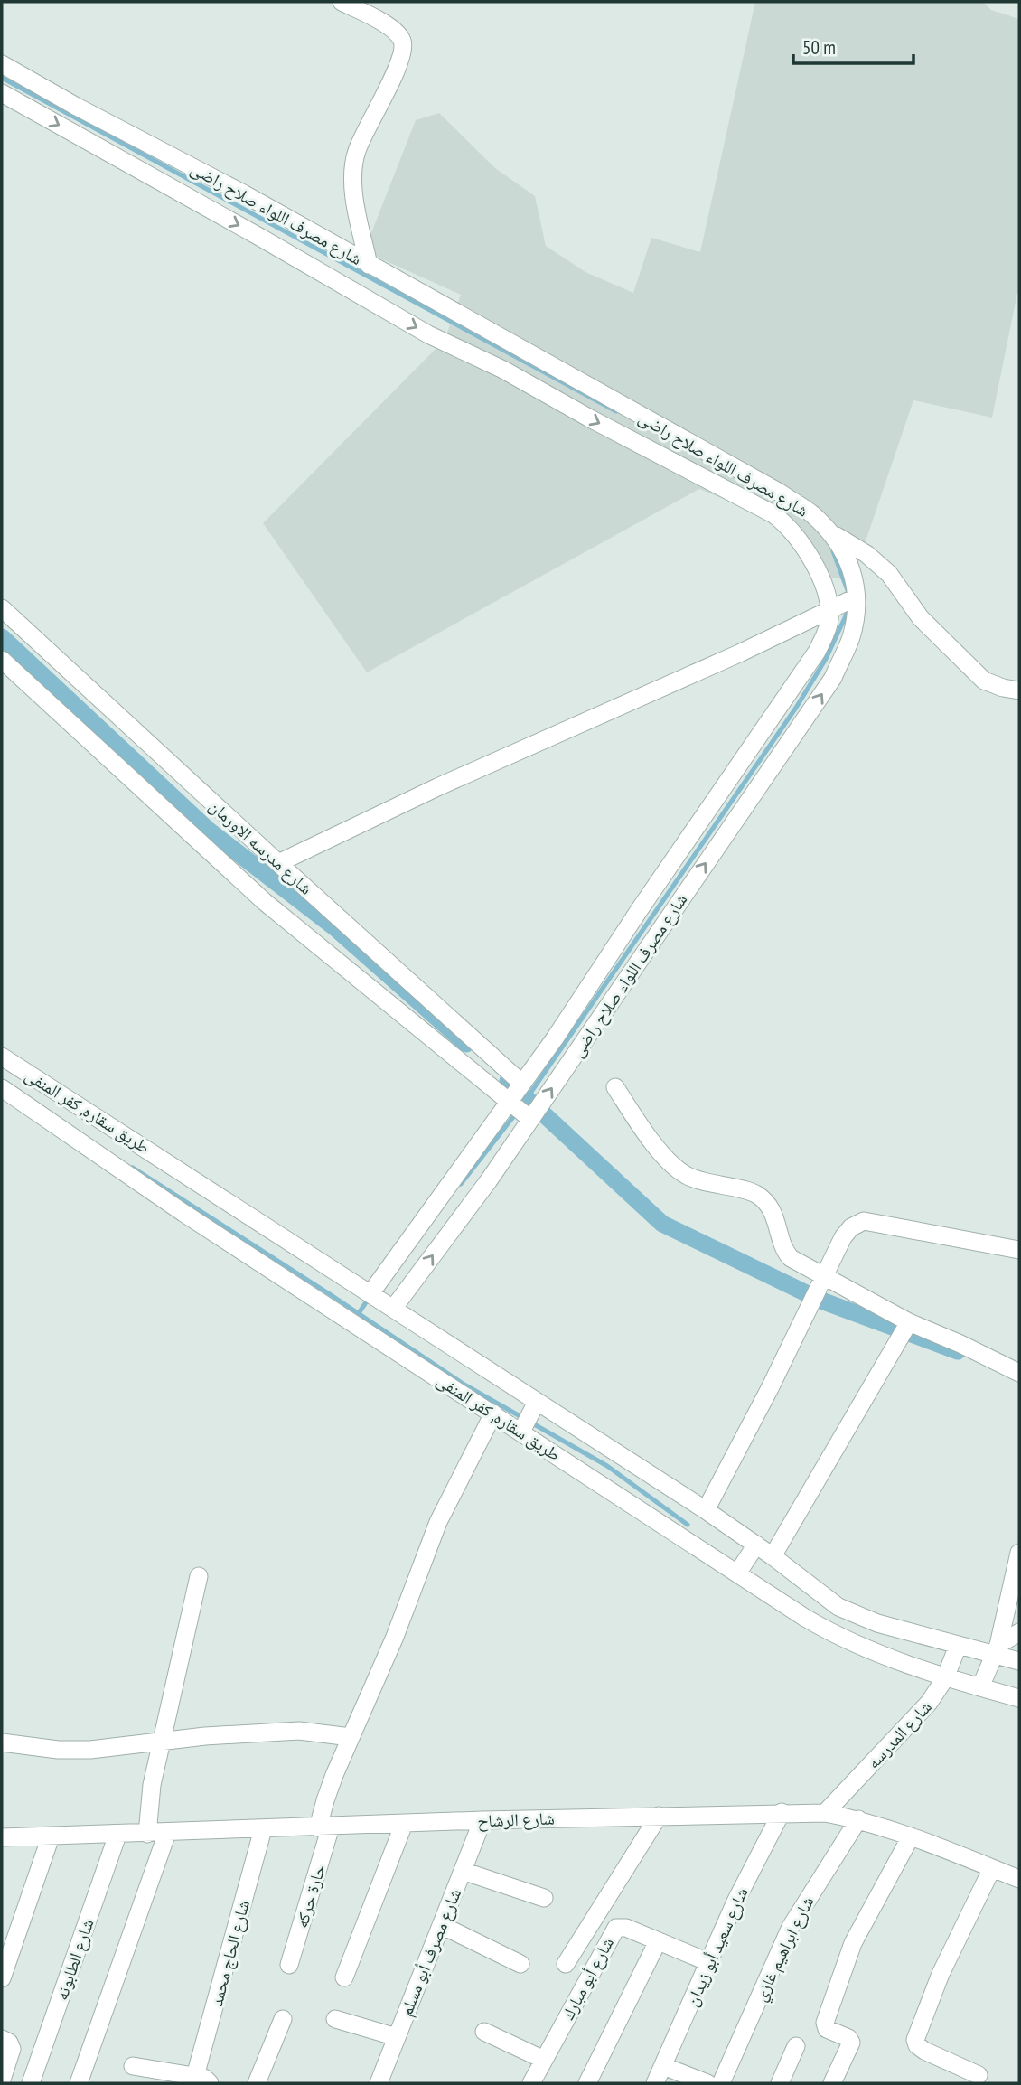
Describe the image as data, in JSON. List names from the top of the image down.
{
  "streets": {
    "street": [
      "شارع مصرف اللواء صلاح راضى",
      "شارع مدرسه الاورمان",
      "طريق سقاره, كفر المنفى",
      "شارع المدرسه",
      "شارع الرشاح",
      "حارة حركه",
      "شارع سعيد أبو زيدان",
      "شارع ابراهيم غازي",
      "شارع مصرف أبو مسلم",
      "شارع الحاج محمد",
      "شارع الطابونه",
      "شارع أبو مبارك"
    ]
  },
  "crossings": [
    ["شارع مصرف اللواء صلاح راضى", "شارع مدرسه الاورمان"],
    ["شارع مصرف اللواء صلاح راضى", "طريق سقاره, كفر المنفى"],
    ["طريق سقاره, كفر المنفى", "شارع المدرسه"],
    ["طريق سقاره, كفر المنفى", "حارة حركه"],
    ["شارع المدرسه", "شارع الرشاح"],
    ["شارع الرشاح", "حارة حركه"],
    ["شارع الرشاح", "شارع سعيد أبو زيدان"],
    ["شارع الرشاح", "شارع ابراهيم غازي"],
    ["شارع الرشاح", "شارع مصرف أبو مسلم"],
    ["شارع الرشاح", "شارع الحاج محمد"],
    ["شارع الرشاح", "شارع الطابونه"],
    ["شارع سعيد أبو زيدان", "شارع أبو مبارك"]
  ],
  "scale_bar": "50 m"
}
